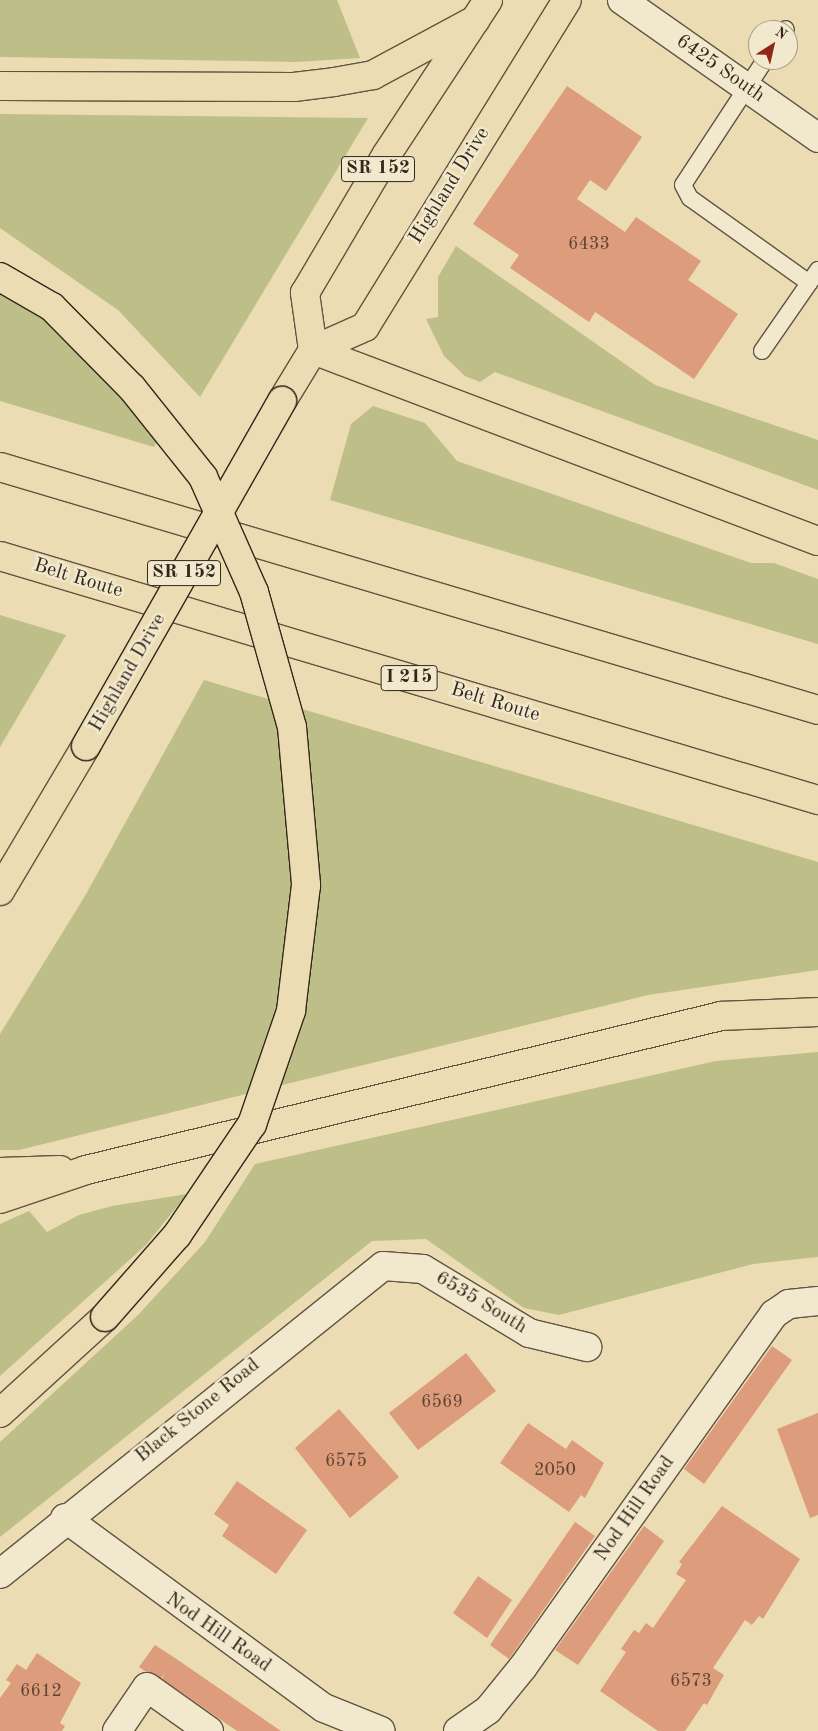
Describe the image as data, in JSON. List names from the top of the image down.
{
  "streets": {
    "main road": [
      "SR 152",
      "Highland Drive",
      "Belt Route",
      "I 215"
    ],
    "street": [
      "6425 South",
      "6535 South",
      "Black Stone Road",
      "Nod Hill Road"
    ]
  },
  "crossings": [
    ["SR 152", "Highland Drive"],
    ["6535 South", "Black Stone Road"],
    ["Black Stone Road", "Nod Hill Road"]
  ],
  "house_numbers": [
    "6433",
    "6569",
    "6575",
    "2050",
    "6573",
    "6612"
  ],
  "north": "top right"
}
